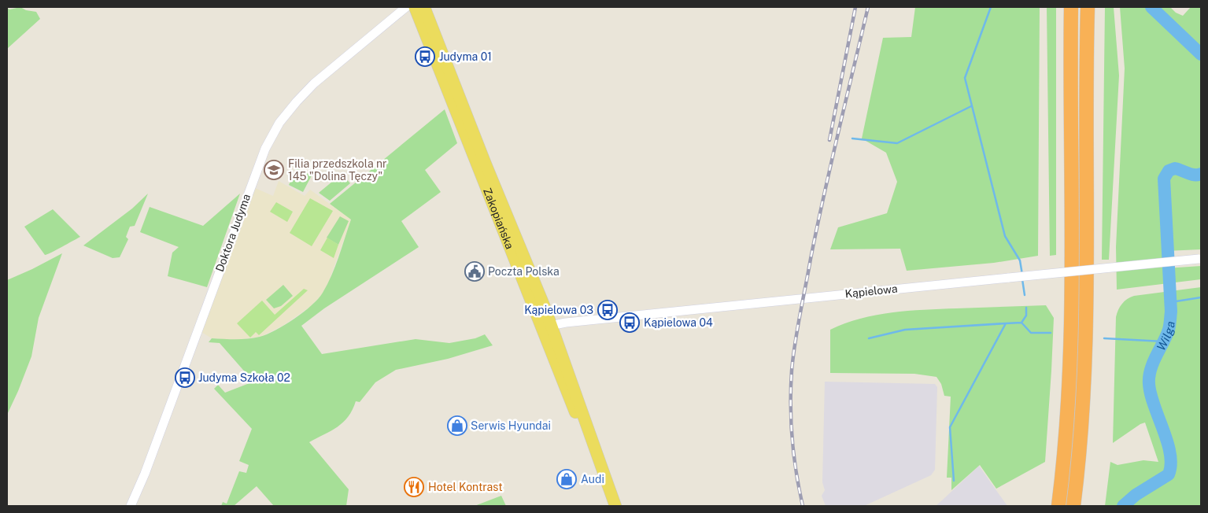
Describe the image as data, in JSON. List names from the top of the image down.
{
  "streets": {
    "main road": ["Zakopiańska"],
    "street": ["Doktora Judyma", "Kąpielowa"]
  },
  "crossings": [
    ["Zakopiańska", "Kąpielowa"]
  ],
  "water": ["Wilga"],
  "places": {
    "bus stop": [
      "Judyma 01",
      "Kąpielowa 03",
      "Kąpielowa 04",
      "Judyma Szkoła 02"
    ],
    "school or university": ["Filia przedszkola nr 145 \"Dolina Tęczy\""],
    "public building": ["Poczta Polska"],
    "shop": ["Serwis Hyundai", "Audi"],
    "restaurant": ["Hotel Kontrast"]
  }
}
